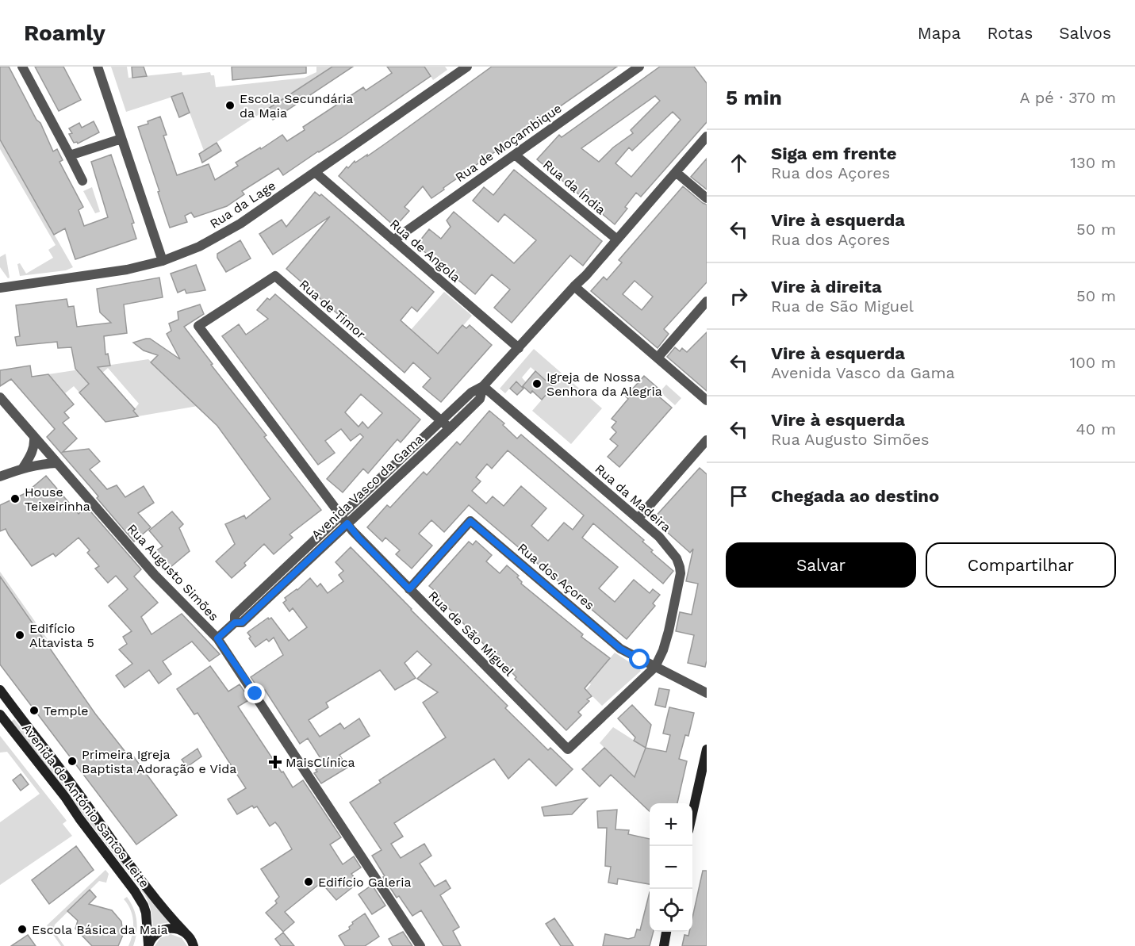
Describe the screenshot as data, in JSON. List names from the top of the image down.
{
  "streets": {
    "main road": ["Avenida de António Santos Leite"],
    "street": [
      "Rua de Moçambique",
      "Rua da Índia",
      "Rua da Lage",
      "Rua de Angola",
      "Rua de Timor",
      "Avenida Vasco da Gama",
      "Rua da Madeira",
      "Rua Augusto Simões",
      "Rua dos Açores",
      "Rua de São Miguel"
    ]
  },
  "crossings": [
    ["Rua de Moçambique", "Rua da Índia"],
    ["Rua de Moçambique", "Rua de Angola"],
    ["Rua da Índia", "Avenida Vasco da Gama"],
    ["Rua da Lage", "Rua de Angola"],
    ["Rua de Angola", "Avenida Vasco da Gama"],
    ["Rua de Timor", "Avenida Vasco da Gama"],
    ["Rua de Timor", "Rua de São Miguel"],
    ["Avenida Vasco da Gama", "Rua da Madeira"],
    ["Avenida Vasco da Gama", "Rua Augusto Simões"],
    ["Avenida Vasco da Gama", "Rua de São Miguel"],
    ["Rua da Madeira", "Rua dos Açores"],
    ["Rua da Madeira", "Rua de São Miguel"],
    ["Rua dos Açores", "Rua de São Miguel"]
  ],
  "places": {
    "other": [
      "Escola Secundária da Maia",
      "Igreja de Nossa Senhora da Alegria",
      "House Teixeirinha",
      "Edifício Altavista 5",
      "Temple",
      "Primeira Igreja Baptista Adoração e Vida",
      "Edifício Galeria",
      "Escola Básica da Maia"
    ],
    "health": ["MaisClínica"]
  },
  "page": {
    "header": "Roamly",
    "nav": ["Mapa", "Rotas", "Salvos"],
    "heading": ["5 min", "A pé · 370 m"],
    "list": [
      ["Siga em frente", "Rua dos Açores", "130 m"],
      ["Vire à esquerda", "Rua dos Açores", "50 m"],
      ["Vire à direita", "Rua de São Miguel", "50 m"],
      ["Vire à esquerda", "Avenida Vasco da Gama", "100 m"],
      ["Vire à esquerda", "Rua Augusto Simões", "40 m"],
      "Chegada ao destino"
    ],
    "buttons": ["Salvar", "Compartilhar"],
    "map_buttons": ["+", "−"]
  }
}
